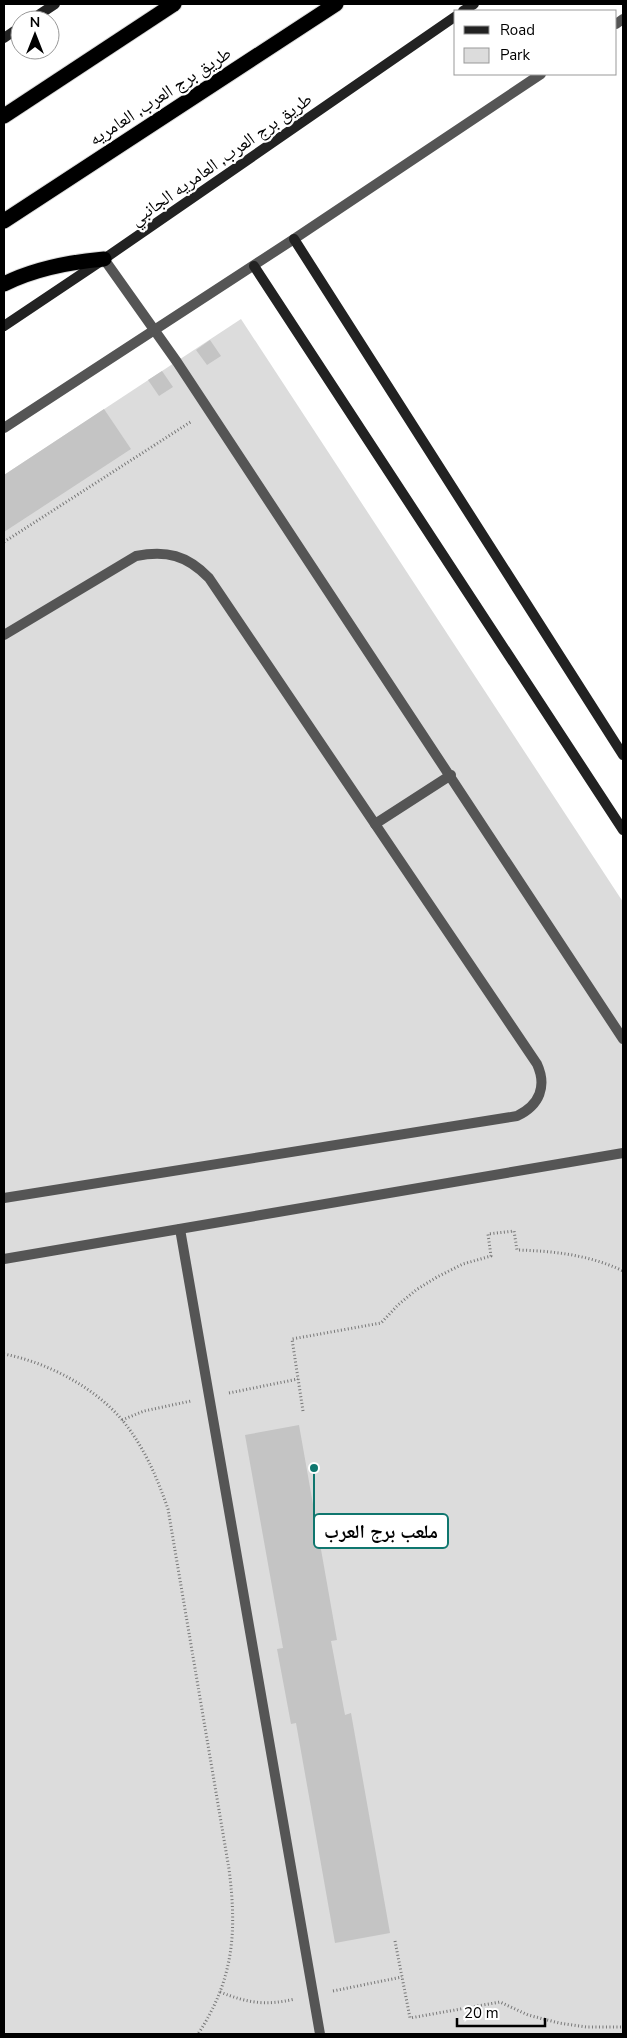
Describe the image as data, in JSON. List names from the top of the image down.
{
  "streets": {
    "highway": ["طريق برج العرب, العامريه"],
    "street": ["طريق برج العرب, العامريه الجانبي"]
  },
  "places": ["ملعب برج العرب"],
  "legend": ["Road", "Park"],
  "scale_bar": "20 m",
  "north": "top"
}
